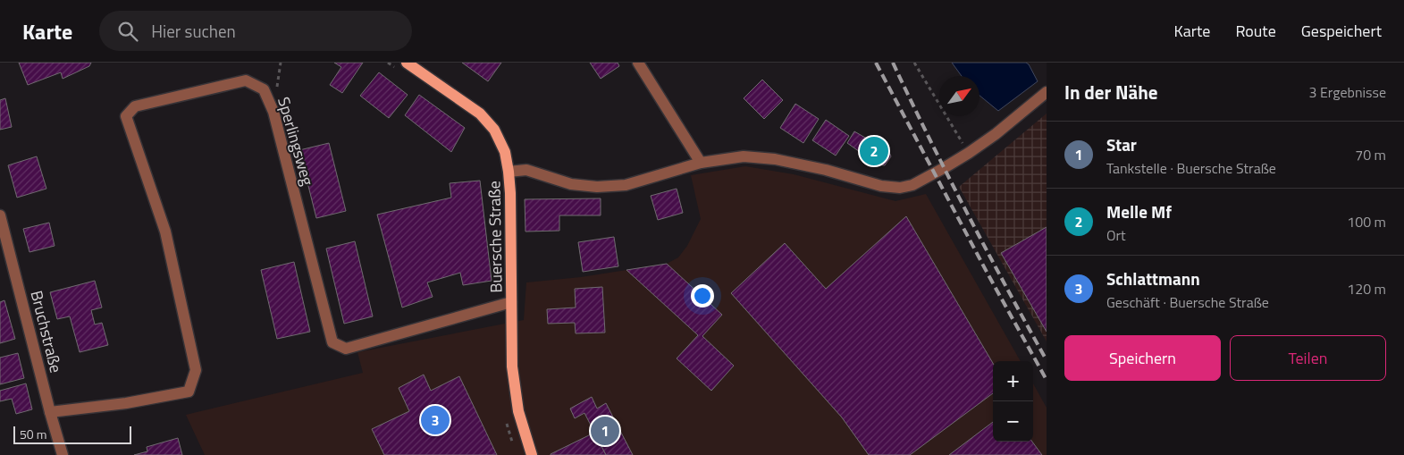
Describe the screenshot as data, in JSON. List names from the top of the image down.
{
  "streets": {
    "main road": ["Buersche Straße"],
    "street": ["Sperlingsweg", "Bruchstraße"]
  },
  "crossings": [
    ["Sperlingsweg", "Buersche Straße"],
    ["Sperlingsweg", "Bruchstraße"]
  ],
  "scale_bar": "50 m",
  "north": "top right",
  "page": {
    "header": "Karte",
    "search": "Hier suchen",
    "nav": ["Karte", "Route", "Gespeichert"],
    "heading": ["In der Nähe", "3 Ergebnisse"],
    "list": [
      {
        "mark": "1",
        "name": "Star",
        "note": "Tankstelle · Buersche Straße",
        "value": "70 m"
      },
      {
        "mark": "2",
        "name": "Melle Mf",
        "note": "Ort",
        "value": "100 m"
      },
      {
        "mark": "3",
        "name": "Schlattmann",
        "note": "Geschäft · Buersche Straße",
        "value": "120 m"
      }
    ],
    "pins": ["2", "3", "1"],
    "buttons": ["Speichern", "Teilen"],
    "map_buttons": ["+", "−"],
    "scale": "50 m"
  }
}
